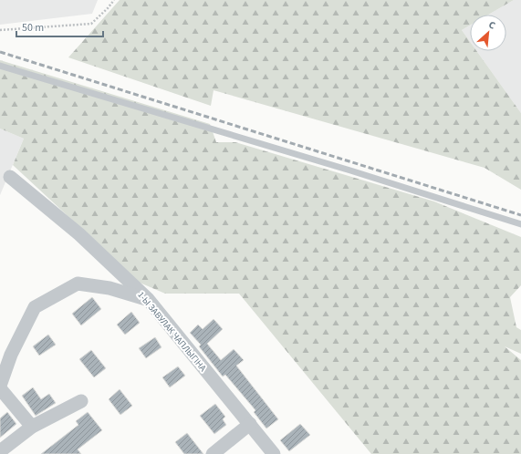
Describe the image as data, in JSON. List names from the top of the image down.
{
  "streets": {
    "street": ["1-Ы ЗАВУЛАК ЧАПЛЫГІНА"]
  },
  "scale_bar": "50 m",
  "north": "top right"
}
